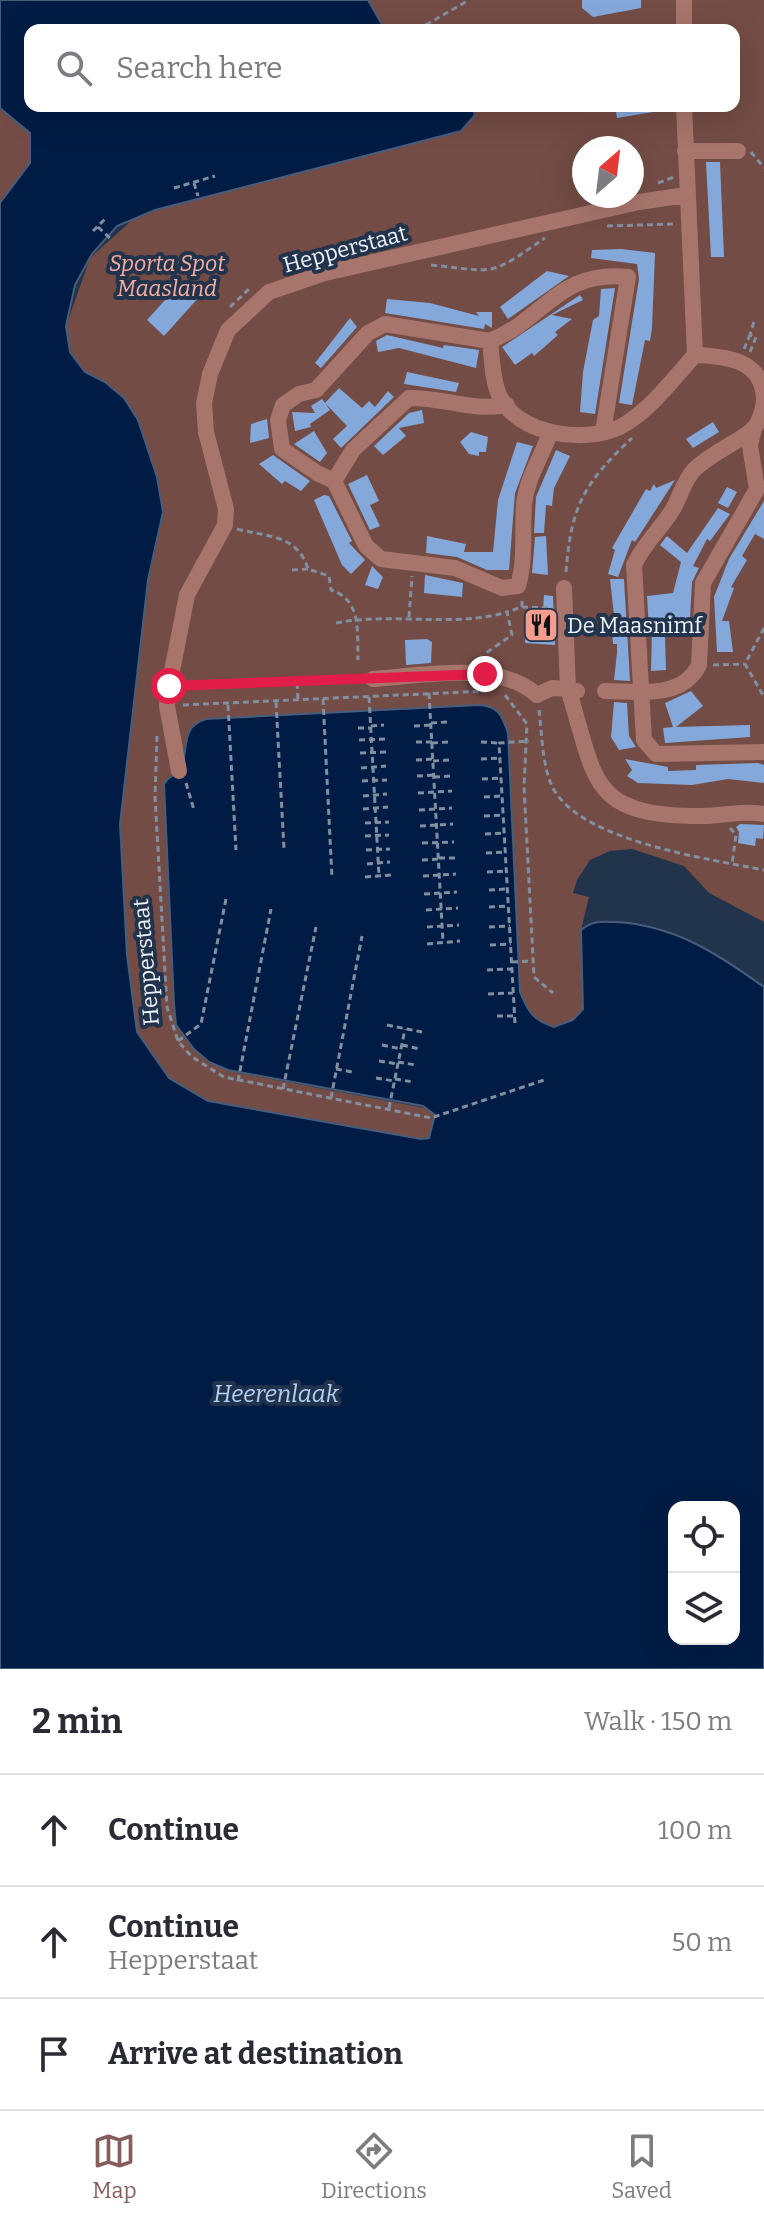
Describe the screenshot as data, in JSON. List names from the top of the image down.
{
  "streets": {
    "street": ["Hepperstaat"]
  },
  "water": ["Heerenlaak"],
  "parks": ["Sporta Spot Maasland"],
  "places": {
    "restaurant": ["De Maasnimf"]
  },
  "north": "top right",
  "page": {
    "search": "Search here",
    "heading": ["2 min", "Walk · 150 m"],
    "list": [
      ["Continue", "100 m"],
      ["Continue", "Hepperstaat", "50 m"],
      "Arrive at destination"
    ],
    "nav": ["Map", "Directions", "Saved"]
  }
}
